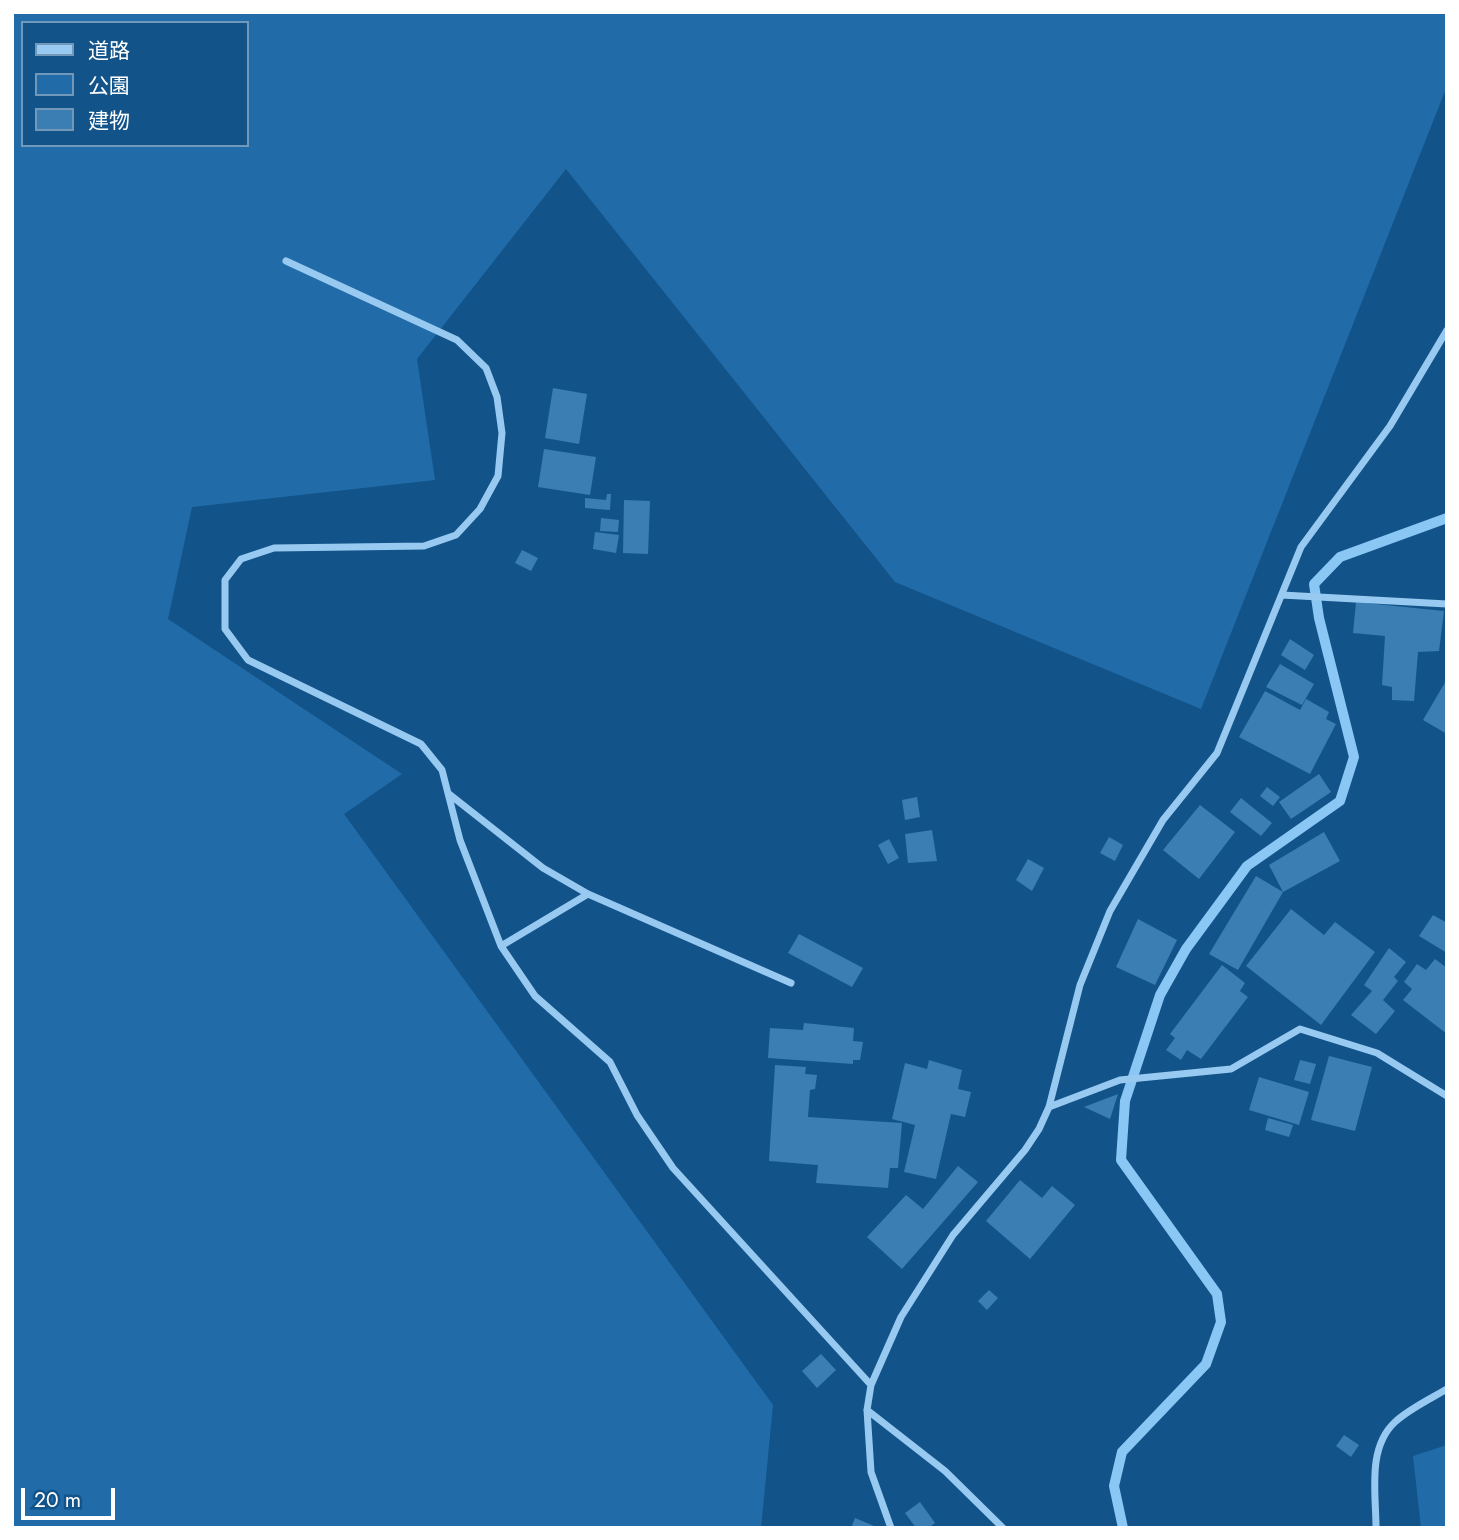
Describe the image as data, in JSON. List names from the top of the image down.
{
  "legend": ["道路", "公園", "建物"],
  "scale_bar": "20 m"
}
